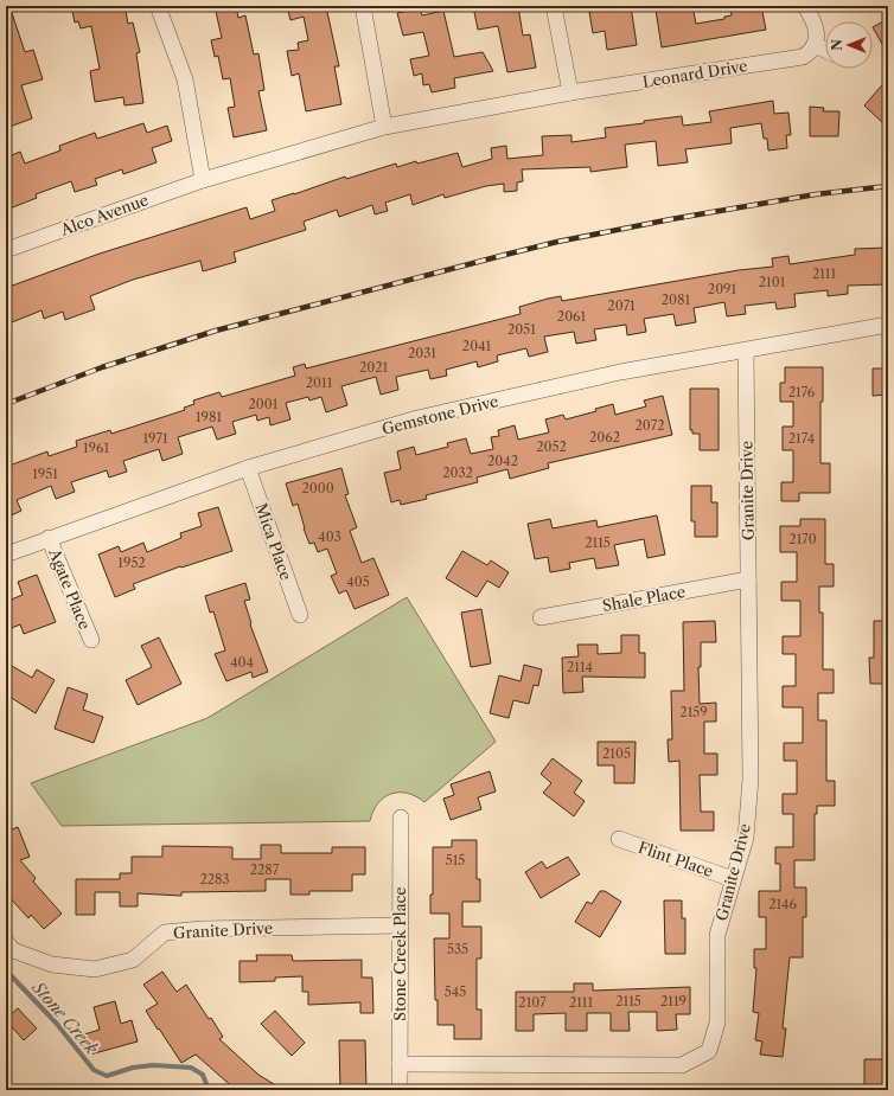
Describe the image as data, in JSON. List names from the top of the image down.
{
  "streets": {
    "street": [
      "Leonard Drive",
      "Alco Avenue",
      "Gemstone Drive",
      "Granite Drive",
      "Mica Place",
      "Agate Place",
      "Shale Place",
      "Flint Place",
      "Stone Creek Place"
    ]
  },
  "crossings": [
    ["Leonard Drive", "Alco Avenue"],
    ["Gemstone Drive", "Granite Drive"],
    ["Gemstone Drive", "Mica Place"],
    ["Gemstone Drive", "Agate Place"],
    ["Granite Drive", "Shale Place"],
    ["Granite Drive", "Flint Place"],
    ["Granite Drive", "Stone Creek Place"]
  ],
  "water": ["Stone Creek"],
  "house_numbers": [
    "2111",
    "2101",
    "2091",
    "2081",
    "2071",
    "2061",
    "2051",
    "2041",
    "2031",
    "2021",
    "2011",
    "2176",
    "2001",
    "1981",
    "2072",
    "2062",
    "1971",
    "2174",
    "2052",
    "1961",
    "2042",
    "2032",
    "1951",
    "2000",
    "403",
    "2170",
    "2115",
    "1952",
    "405",
    "404",
    "2114",
    "2159",
    "2105",
    "515",
    "2287",
    "2283",
    "2146",
    "535",
    "545",
    "2115",
    "2119",
    "2107",
    "2111"
  ],
  "north": "left"
}
